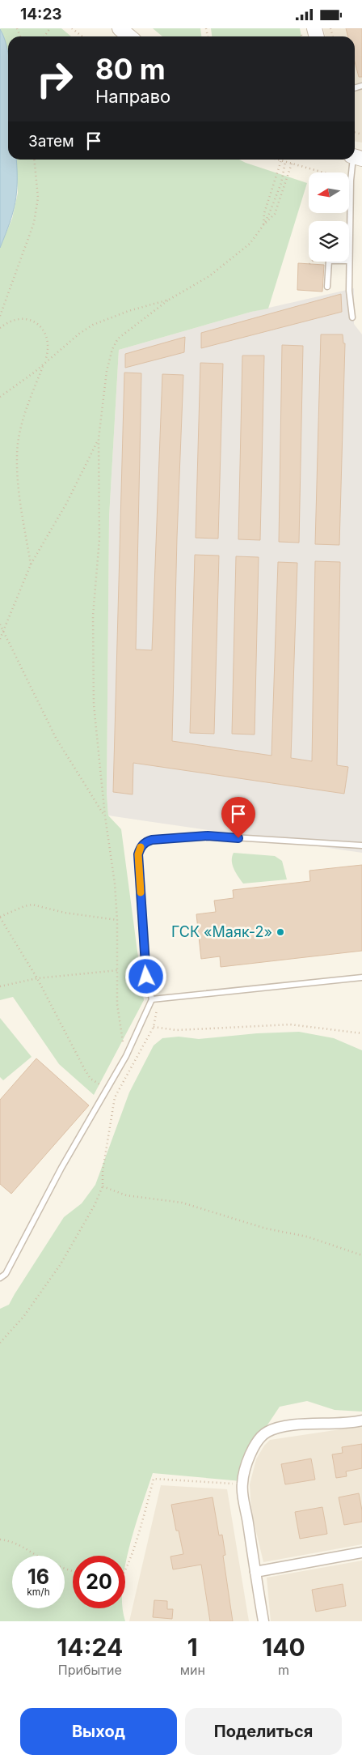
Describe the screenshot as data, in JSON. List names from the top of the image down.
{
  "places": ["ГСК «Маяк-2»"],
  "north": "left",
  "page": {
    "status": "14:23",
    "turn": ["80 m", "Направо"],
    "then": "Затем",
    "speed": "16 km/h",
    "limit": "20",
    "eta": [
      "14:24",
      "Прибытие",
      "1",
      "мин",
      "140",
      "m"
    ],
    "buttons": ["Выход", "Поделиться"]
  }
}
